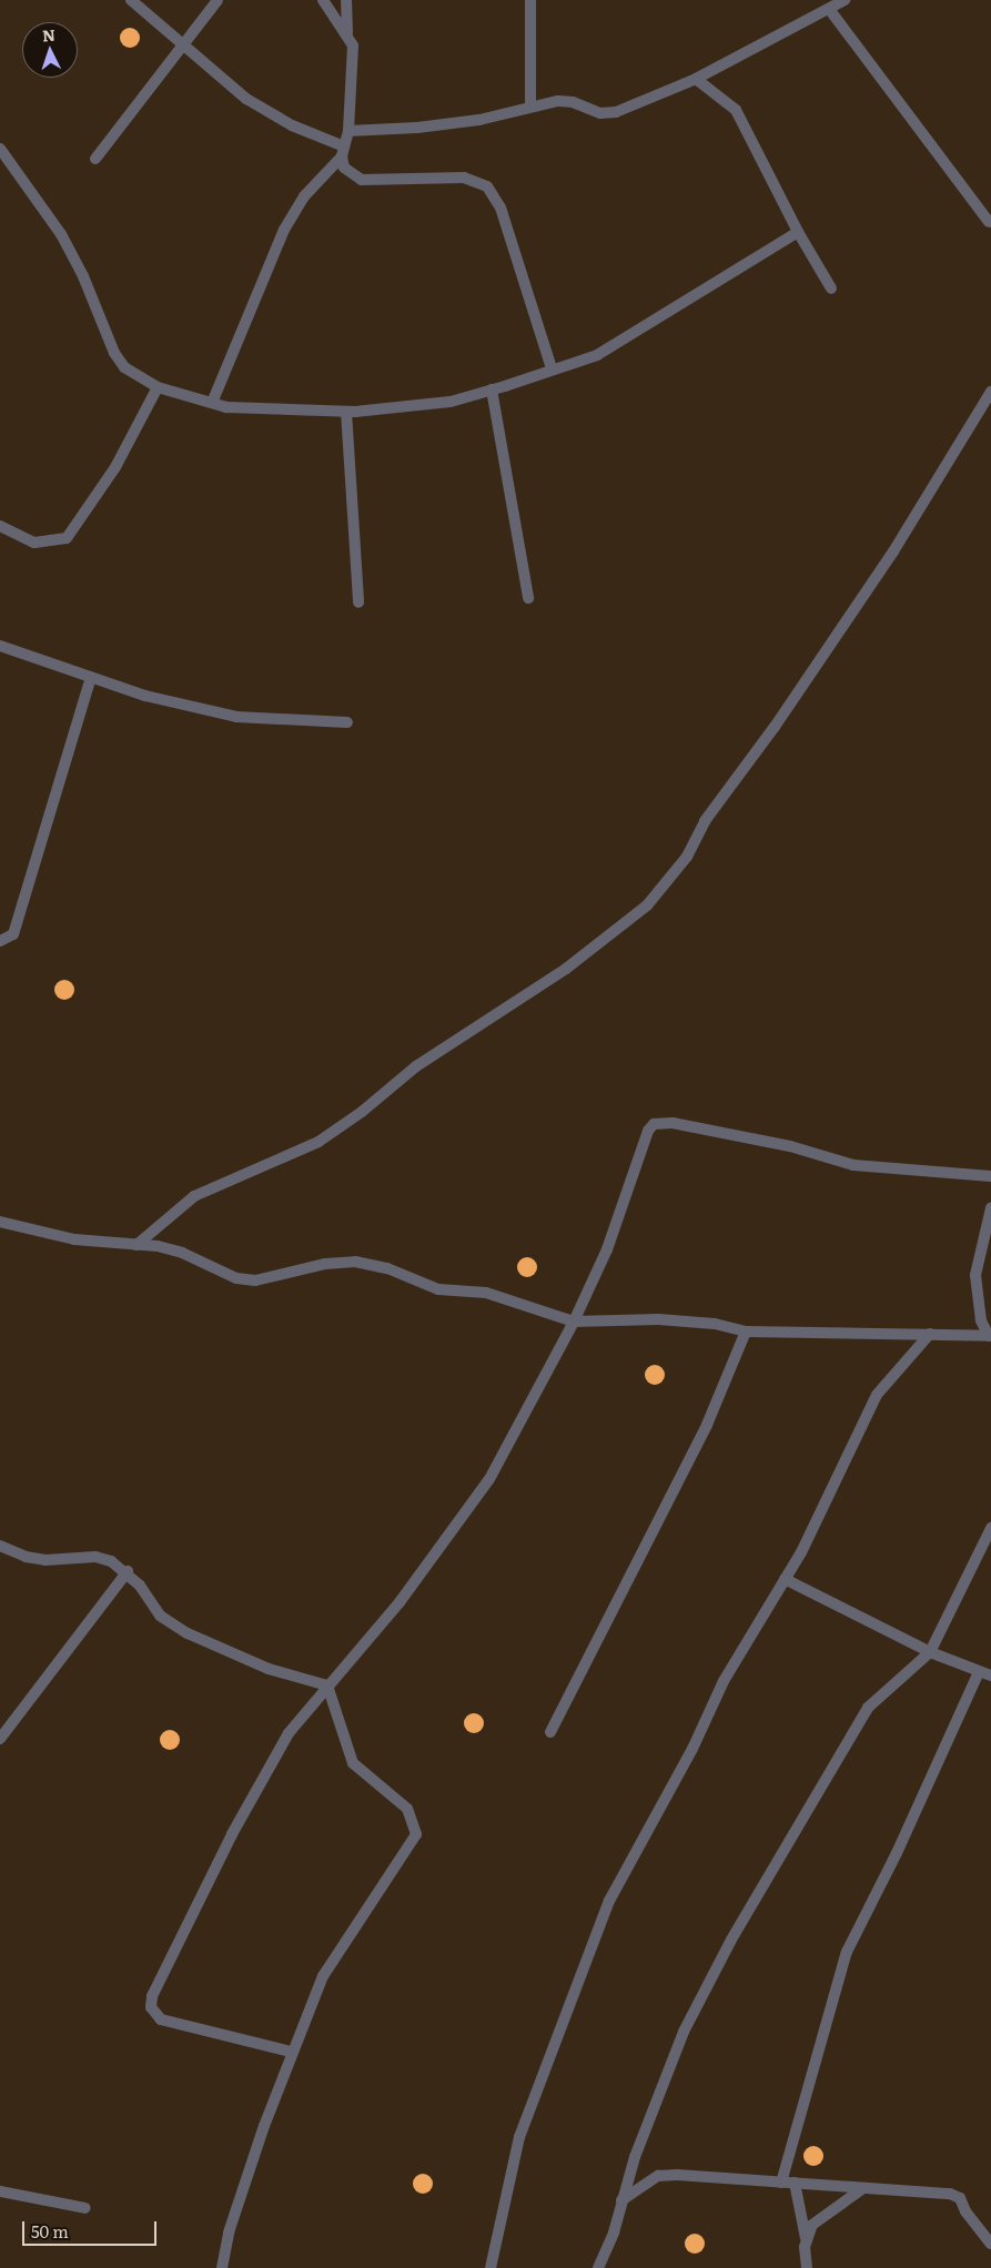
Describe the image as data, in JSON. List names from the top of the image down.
{
  "scale_bar": "50 m",
  "north": "top"
}
